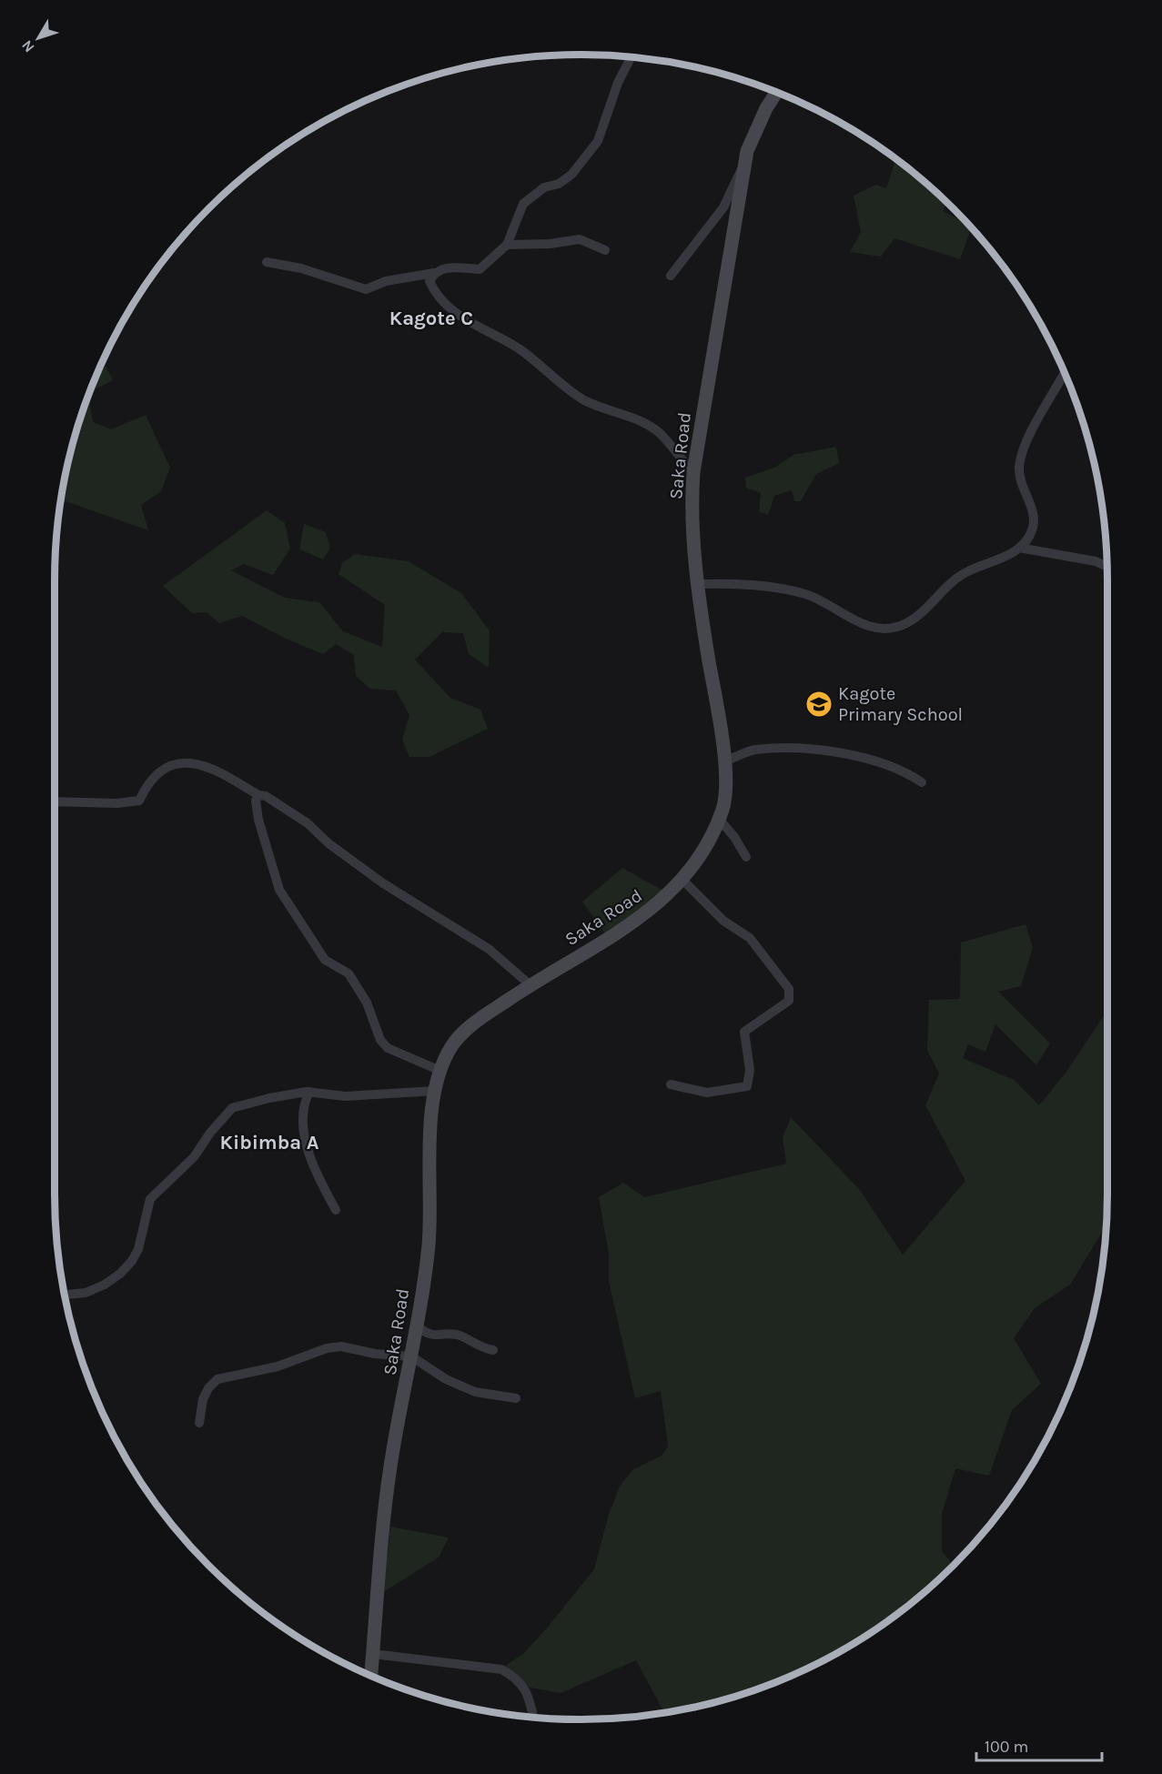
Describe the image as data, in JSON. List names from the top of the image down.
{
  "streets": {
    "main road": ["Saka Road"]
  },
  "districts": ["Kagote C", "Kibimba A"],
  "places": {
    "school or university": ["Kagote Primary School"]
  },
  "scale_bar": "100 m",
  "north": "bottom left"
}
